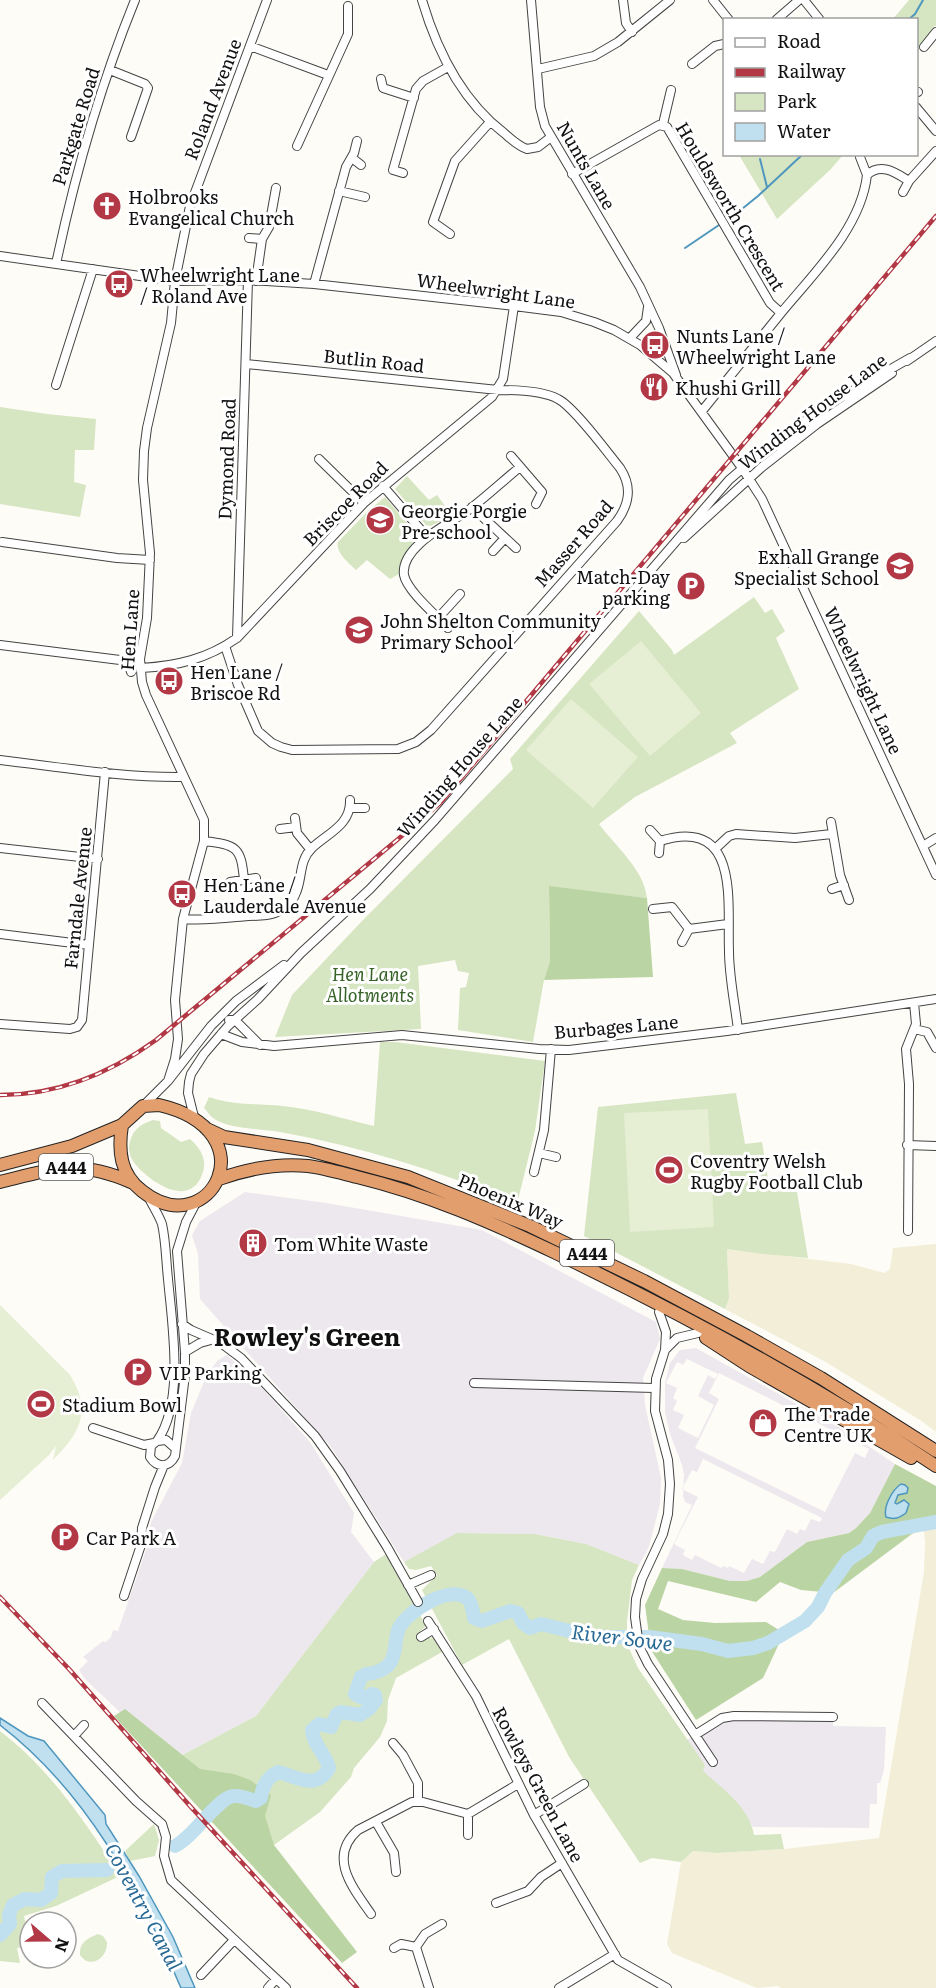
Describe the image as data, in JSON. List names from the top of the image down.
{
  "streets": {
    "highway": ["A444", "Phoenix Way"],
    "street": [
      "Roland Avenue",
      "Parkgate Road",
      "Nunts Lane",
      "Houldsworth Crescent",
      "Wheelwright Lane",
      "Butlin Road",
      "Winding House Lane",
      "Dymond Road",
      "Briscoe Road",
      "Masser Road",
      "Hen Lane",
      "Farndale Avenue",
      "Burbages Lane",
      "Rowleys Green Lane"
    ]
  },
  "crossings": [
    ["Roland Avenue", "Wheelwright Lane"],
    ["Roland Avenue", "Hen Lane"],
    ["Parkgate Road", "Wheelwright Lane"],
    ["Nunts Lane", "Houldsworth Crescent"],
    ["Nunts Lane", "Wheelwright Lane"],
    ["Houldsworth Crescent", "Wheelwright Lane"],
    ["Wheelwright Lane", "Winding House Lane"],
    ["Wheelwright Lane", "Dymond Road"],
    ["Wheelwright Lane", "Hen Lane"],
    ["Butlin Road", "Dymond Road"],
    ["Butlin Road", "Briscoe Road"],
    ["Butlin Road", "Masser Road"],
    ["Winding House Lane", "Hen Lane"],
    ["Winding House Lane", "Burbages Lane"],
    ["Winding House Lane", "A444"],
    ["Winding House Lane", "Phoenix Way"],
    ["Dymond Road", "Briscoe Road"],
    ["Briscoe Road", "Masser Road"],
    ["Briscoe Road", "Hen Lane"],
    ["A444", "Phoenix Way"]
  ],
  "districts": ["Rowley's Green"],
  "water": ["River Sowe", "Coventry Canal"],
  "parks": ["Hen Lane Allotments"],
  "places": {
    "church": ["Holbrooks Evangelical Church"],
    "bus stop": [
      "Wheelwright Lane / Roland Ave",
      "Nunts Lane / Wheelwright Lane",
      "Hen Lane / Briscoe Rd",
      "Hen Lane / Lauderdale Avenue"
    ],
    "restaurant": ["Khushi Grill"],
    "school or university": ["Georgie Porgie Pre-school", "Exhall Grange Specialist School", "John Shelton Community Primary School"],
    "parking": ["Match-Day parking", "VIP Parking", "Car Park A"],
    "sports": ["Coventry Welsh Rugby Football Club", "Stadium Bowl"],
    "building": ["Tom White Waste"],
    "shop": ["The Trade Centre UK"]
  },
  "legend": [
    "Road",
    "Railway",
    "Park",
    "Water"
  ],
  "north": "right"
}
